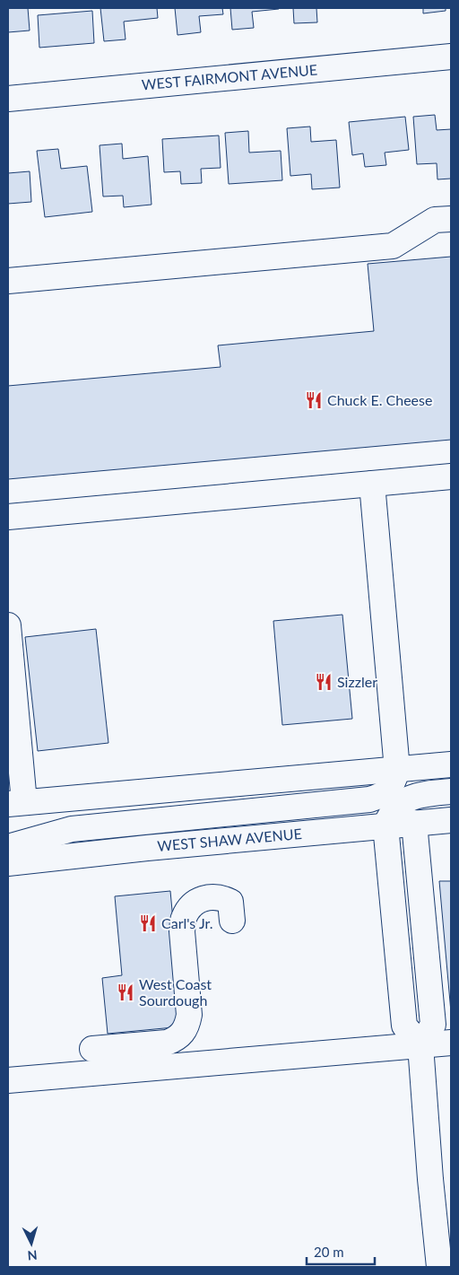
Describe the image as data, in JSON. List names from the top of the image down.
{
  "streets": {
    "main road": ["WEST FAIRMONT AVENUE", "WEST SHAW AVENUE"]
  },
  "places": {
    "restaurant": [
      "Chuck E. Cheese",
      "Sizzler",
      "Carl's Jr.",
      "West Coast Sourdough"
    ]
  },
  "scale_bar": "20 m",
  "north": "bottom"
}
